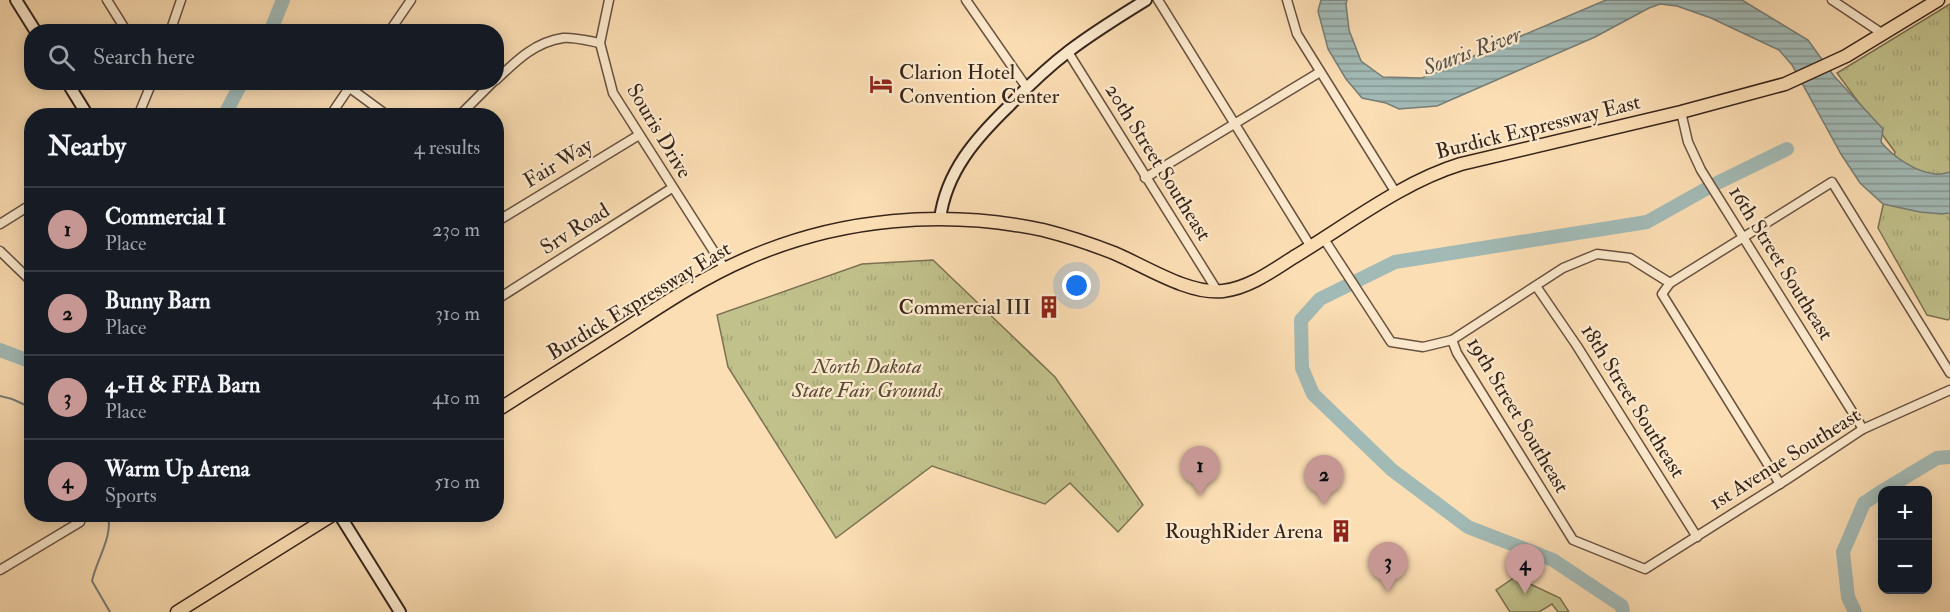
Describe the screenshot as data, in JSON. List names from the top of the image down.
{
  "streets": {
    "main road": ["Burdick Expressway East"],
    "street": [
      "Souris Drive",
      "20th Street Southeast",
      "Fair Way",
      "Srv Road",
      "16th Street Southeast",
      "18th Street Southeast",
      "19th Street Southeast",
      "1st Avenue Southeast"
    ]
  },
  "crossings": [
    ["Burdick Expressway East", "Souris Drive"],
    ["Burdick Expressway East", "20th Street Southeast"],
    ["Burdick Expressway East", "16th Street Southeast"],
    ["Burdick Expressway East", "19th Street Southeast"],
    ["Souris Drive", "Fair Way"],
    ["Souris Drive", "Srv Road"],
    ["16th Street Southeast", "1st Avenue Southeast"],
    ["18th Street Southeast", "1st Avenue Southeast"],
    ["19th Street Southeast", "1st Avenue Southeast"]
  ],
  "water": ["Souris River"],
  "parks": ["North Dakota State Fair Grounds"],
  "places": {
    "hotel": ["Clarion Hotel Convention Center"],
    "building": ["Commercial III", "RoughRider Arena"]
  },
  "page": {
    "search": "Search here",
    "heading": ["Nearby", "4 results"],
    "list": [
      {
        "mark": "1",
        "name": "Commercial I",
        "note": "Place",
        "value": "230 m"
      },
      {
        "mark": "2",
        "name": "Bunny Barn",
        "note": "Place",
        "value": "310 m"
      },
      {
        "mark": "3",
        "name": "4-H & FFA Barn",
        "note": "Place",
        "value": "410 m"
      },
      {
        "mark": "4",
        "name": "Warm Up Arena",
        "note": "Sports",
        "value": "510 m"
      }
    ],
    "pins": [
      "1",
      "2",
      "3",
      "4"
    ],
    "map_buttons": ["+", "−"]
  }
}
